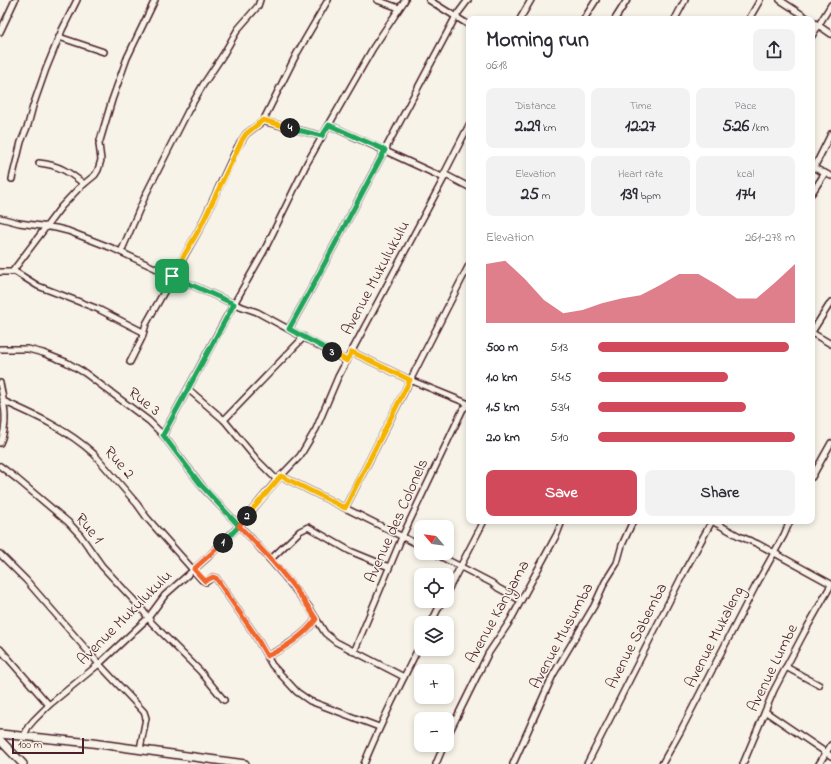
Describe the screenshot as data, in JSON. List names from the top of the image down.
{
  "streets": {
    "street": [
      "Avenue Mukulukulu",
      "Rue 3",
      "Rue 2",
      "Avenue des Colonels",
      "Rue 1",
      "Avenue Kanyama",
      "Avenue Musumba",
      "Avenue Sabemba",
      "Avenue Mukaleng",
      "Avenue Lumbe"
    ]
  },
  "crossings": [
    ["Avenue Mukulukulu", "Rue 3"],
    ["Avenue Mukulukulu", "Rue 2"],
    ["Avenue Mukulukulu", "Rue 1"],
    ["Rue 3", "Avenue des Colonels"]
  ],
  "scale_bar": "100 m",
  "north": "top left",
  "page": {
    "heading": ["Morning run", "06:18"],
    "stats": [
      ["Distance", "2.29 km"],
      ["Time", "12:27"],
      ["Pace", "5:26 /km"],
      ["Elevation", "25 m"],
      ["Heart rate", "139 bpm"],
      ["kcal", "174"]
    ],
    "pins": [
      "4",
      "3",
      "2",
      "1"
    ],
    "chart": ["Elevation", "261–278 m"],
    "list": [
      {
        "name": "500 m",
        "note": "5:13"
      },
      {
        "name": "1.0 km",
        "note": "5:45"
      },
      {
        "name": "1.5 km",
        "note": "5:34"
      },
      {
        "name": "2.0 km",
        "note": "5:10"
      }
    ],
    "buttons": ["Save", "Share"],
    "map_buttons": ["+", "−"],
    "scale": "100 m"
  }
}
